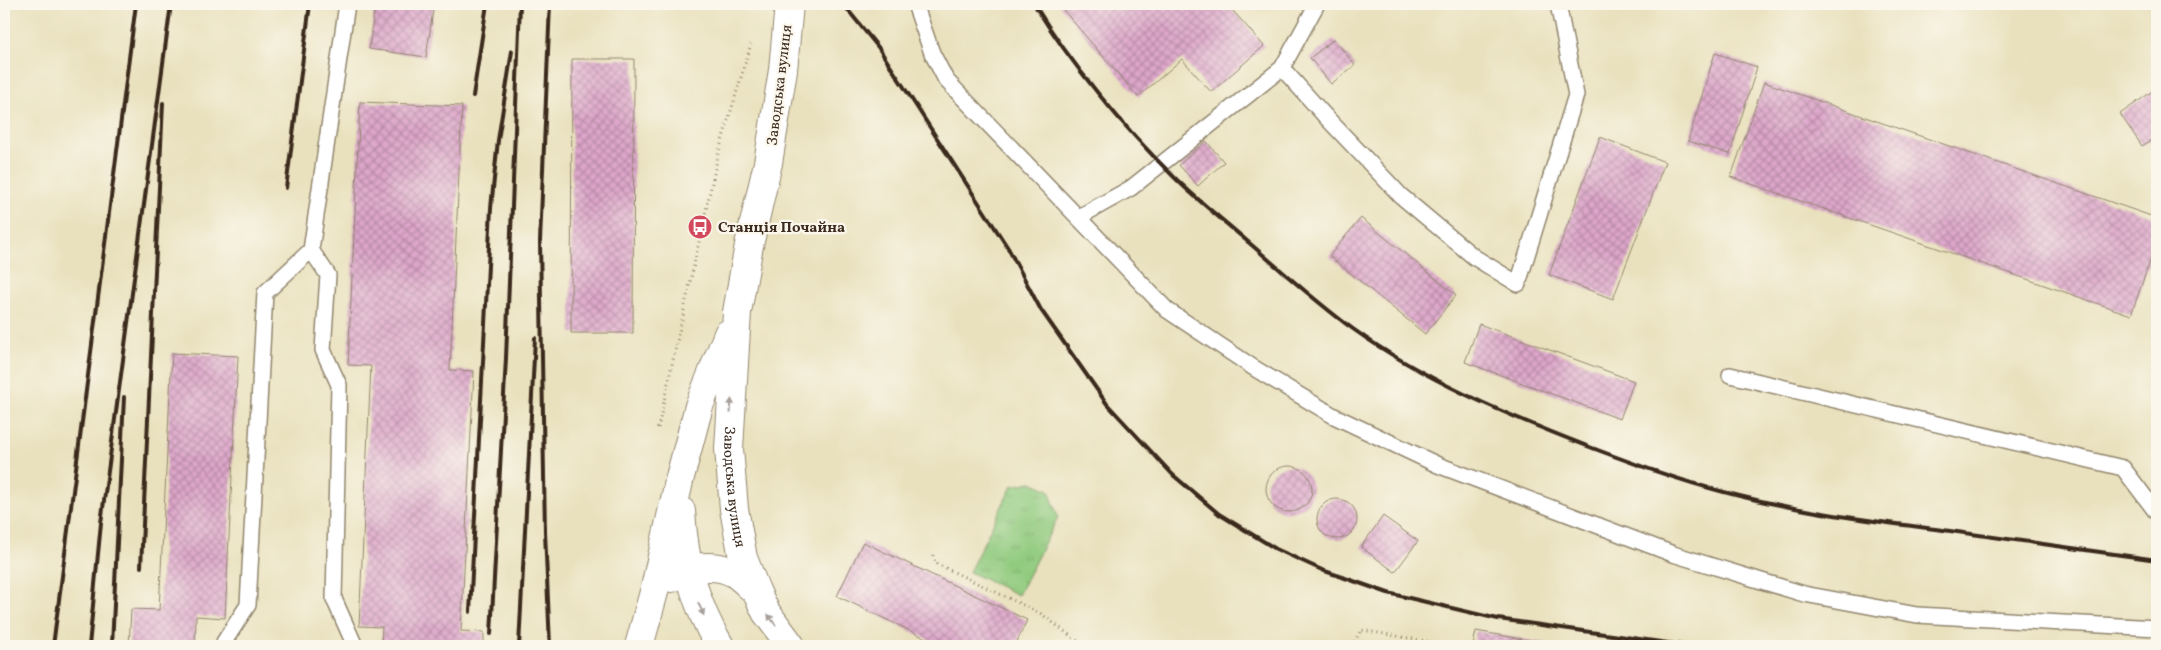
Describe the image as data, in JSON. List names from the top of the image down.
{
  "streets": {
    "street": ["Заводська вулиця"]
  },
  "places": {
    "bus stop": ["Станція Почайна"]
  }
}
